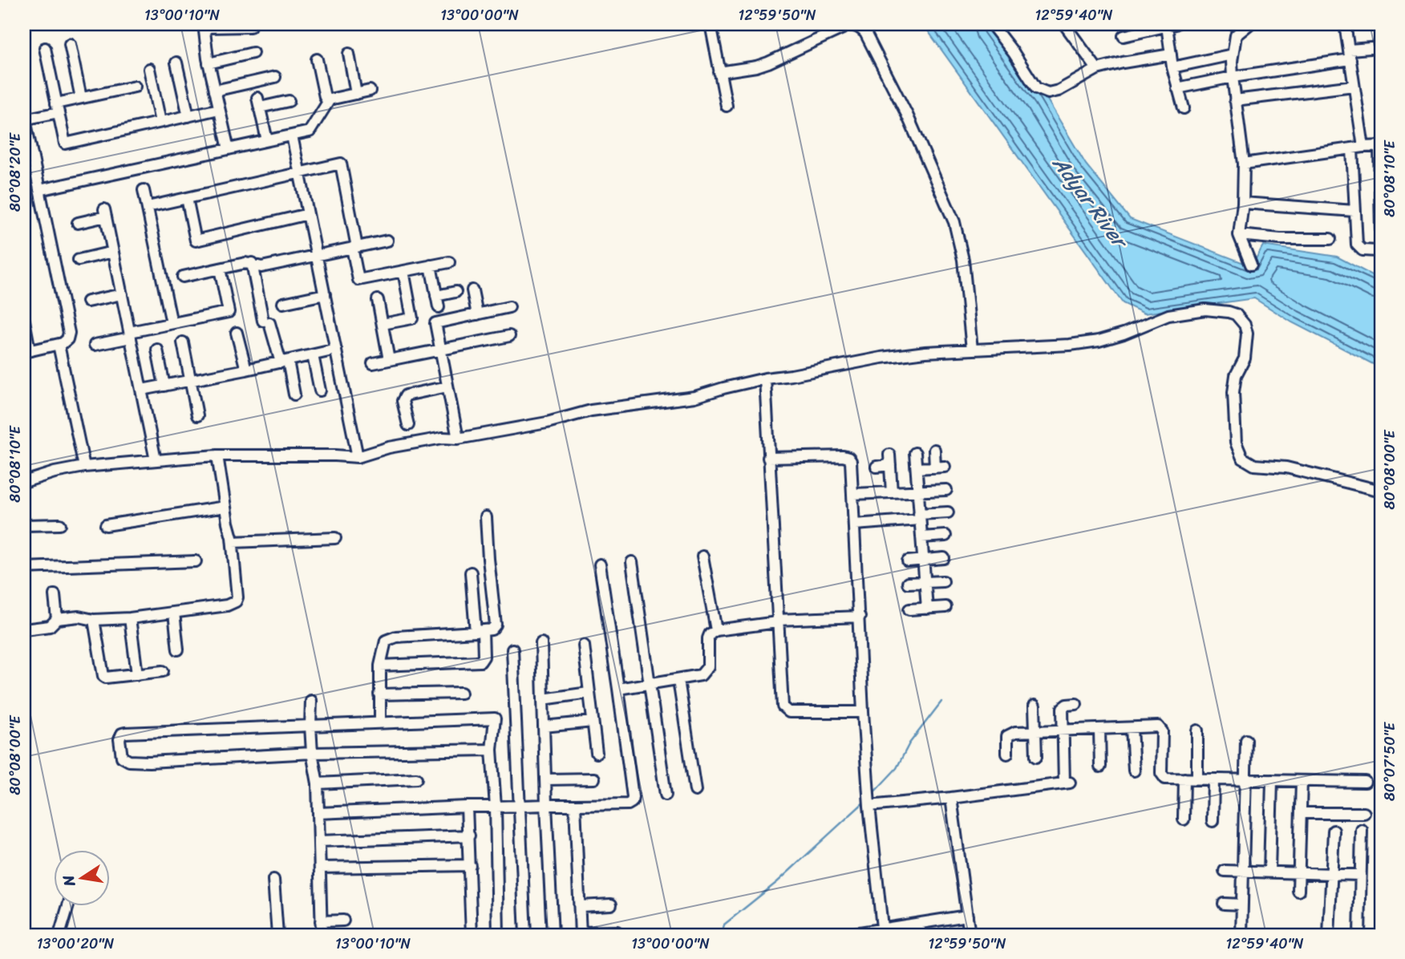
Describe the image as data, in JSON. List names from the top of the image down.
{
  "water": ["Adyar River"],
  "north": "left",
  "coordinates": [
    "13°00'10\"N",
    "13°00'00\"N",
    "12°59'50\"N",
    "12°59'40\"N",
    "80°08'20\"E",
    "80°08'10\"E",
    "80°08'00\"E",
    "80°07'50\"E",
    "13°00'20\"N"
  ]
}
